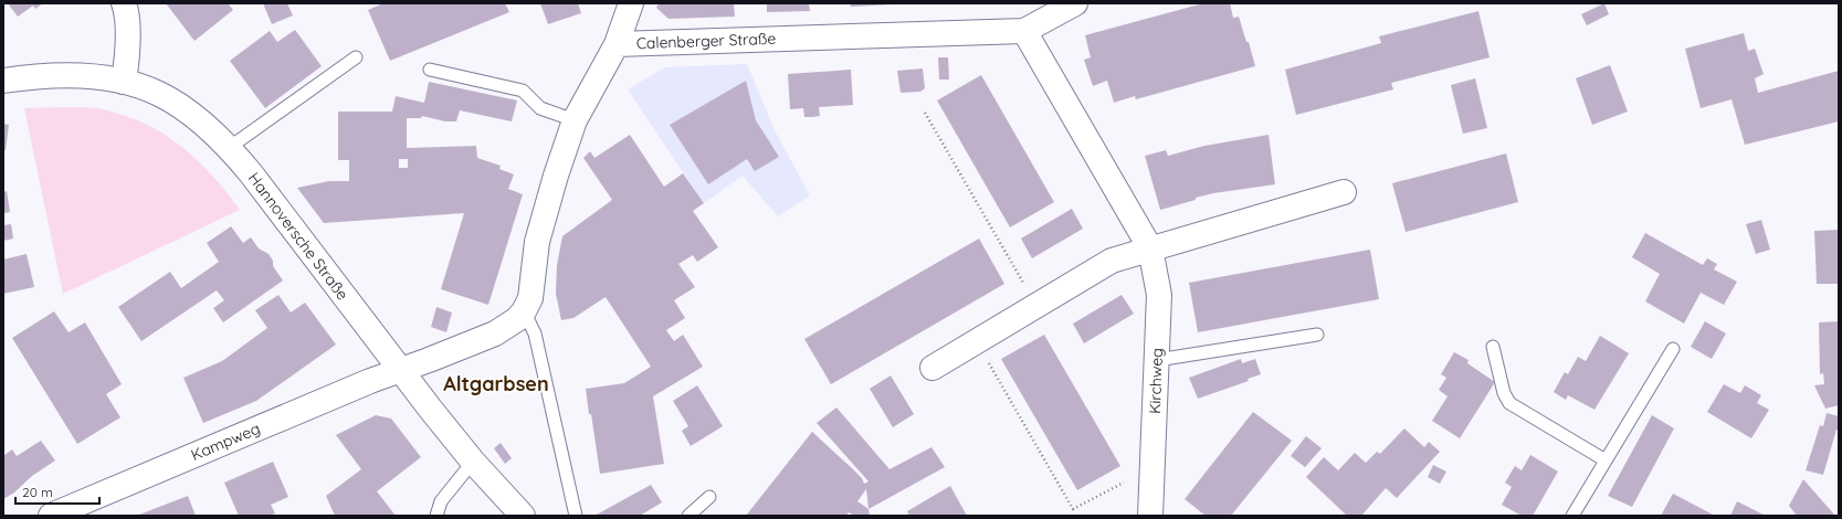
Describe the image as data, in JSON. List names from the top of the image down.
{
  "streets": {
    "street": [
      "Calenberger Straße",
      "Hannoversche Straße",
      "Kirchweg",
      "Kampweg"
    ]
  },
  "crossings": [
    ["Calenberger Straße", "Hannoversche Straße"],
    ["Calenberger Straße", "Kirchweg"],
    ["Calenberger Straße", "Kampweg"],
    ["Hannoversche Straße", "Kampweg"]
  ],
  "districts": ["Altgarbsen"],
  "scale_bar": "20 m"
}
